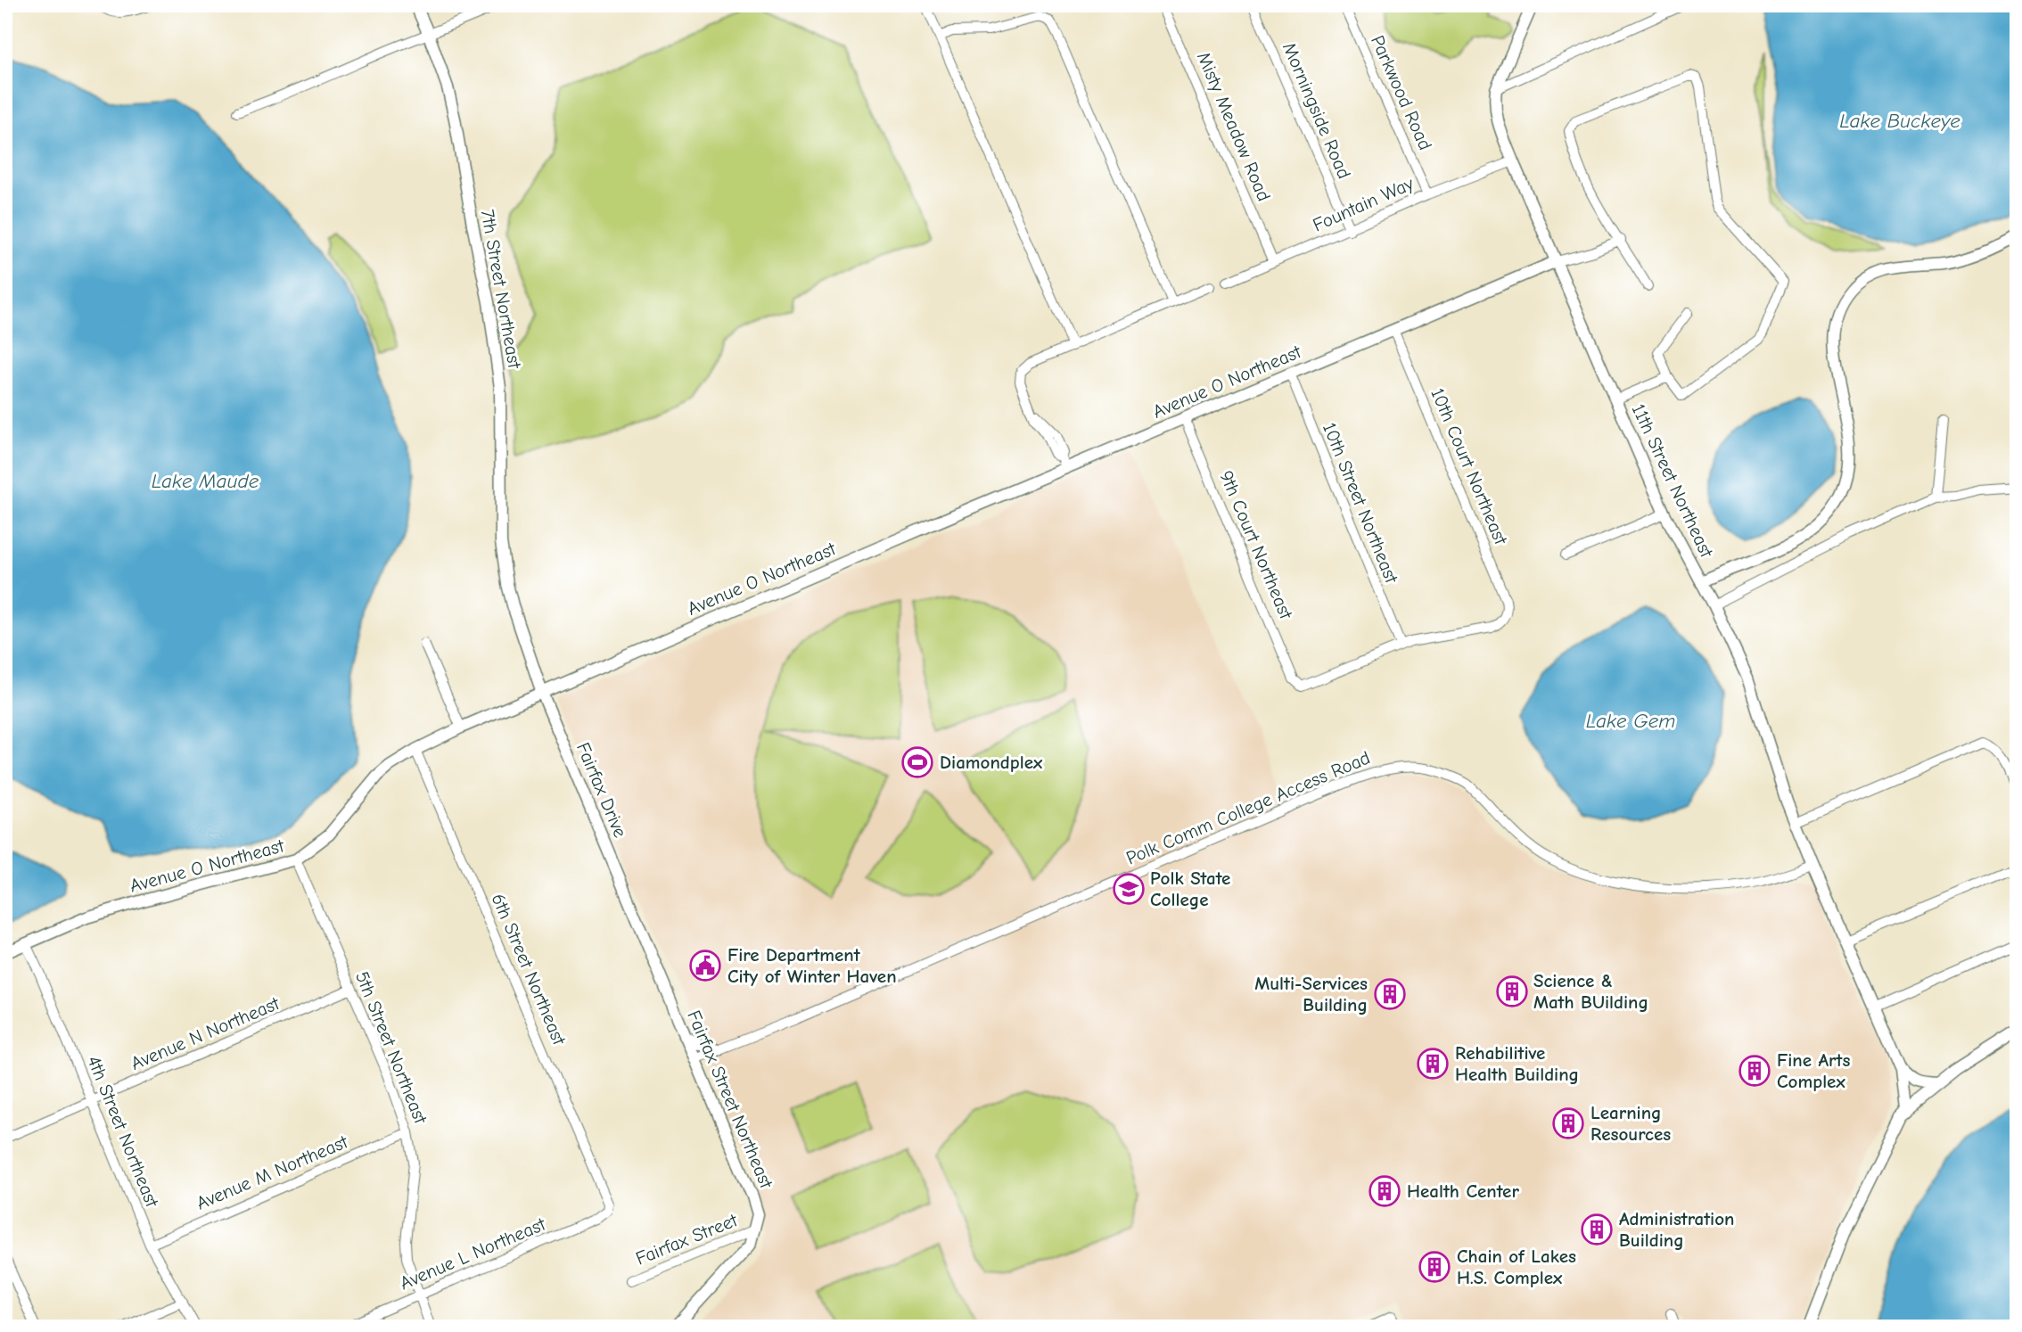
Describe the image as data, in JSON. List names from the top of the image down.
{
  "streets": {
    "street": [
      "Parkwood Road",
      "Morningside Road",
      "Misty Meadow Road",
      "Fountain Way",
      "7th Street Northeast",
      "Avenue O Northeast",
      "10th Court Northeast",
      "11th Street Northeast",
      "10th Street Northeast",
      "9th Court Northeast",
      "Fairfax Drive",
      "Polk Comm College Access Road",
      "6th Street Northeast",
      "Avenue N Northeast",
      "5th Street Northeast",
      "Fairfax Street Northeast",
      "4th Street Northeast",
      "Avenue M Northeast",
      "Fairfax Street",
      "Avenue L Northeast"
    ]
  },
  "crossings": [
    ["Parkwood Road", "Fountain Way"],
    ["Morningside Road", "Fountain Way"],
    ["Misty Meadow Road", "Fountain Way"],
    ["Fountain Way", "11th Street Northeast"],
    ["7th Street Northeast", "Avenue O Northeast"],
    ["7th Street Northeast", "Fairfax Drive"],
    ["Avenue O Northeast", "10th Court Northeast"],
    ["Avenue O Northeast", "11th Street Northeast"],
    ["Avenue O Northeast", "10th Street Northeast"],
    ["Avenue O Northeast", "9th Court Northeast"],
    ["Avenue O Northeast", "Fairfax Drive"],
    ["Avenue O Northeast", "6th Street Northeast"],
    ["Avenue O Northeast", "5th Street Northeast"],
    ["Avenue O Northeast", "4th Street Northeast"],
    ["10th Court Northeast", "10th Street Northeast"],
    ["10th Court Northeast", "9th Court Northeast"],
    ["11th Street Northeast", "Polk Comm College Access Road"],
    ["10th Street Northeast", "9th Court Northeast"],
    ["Fairfax Drive", "Fairfax Street Northeast"],
    ["Polk Comm College Access Road", "Fairfax Street Northeast"],
    ["6th Street Northeast", "Avenue L Northeast"],
    ["Avenue N Northeast", "5th Street Northeast"],
    ["Avenue N Northeast", "4th Street Northeast"],
    ["5th Street Northeast", "Avenue M Northeast"],
    ["5th Street Northeast", "Avenue L Northeast"],
    ["Fairfax Street Northeast", "Fairfax Street"],
    ["4th Street Northeast", "Avenue M Northeast"]
  ],
  "water": ["Lake Buckeye", "Lake Maude", "Lake Gem"],
  "places": {
    "sports": ["Diamondplex"],
    "school or university": ["Polk State College"],
    "public building": ["Fire Department City of Winter Haven"],
    "building": [
      "Science & Math BUilding",
      "Multi-Services Building",
      "Rehabilitive Health Building",
      "Fine Arts Complex",
      "Learning Resources",
      "Health Center",
      "Administration Building",
      "Chain of Lakes H.S. Complex"
    ]
  }
}
